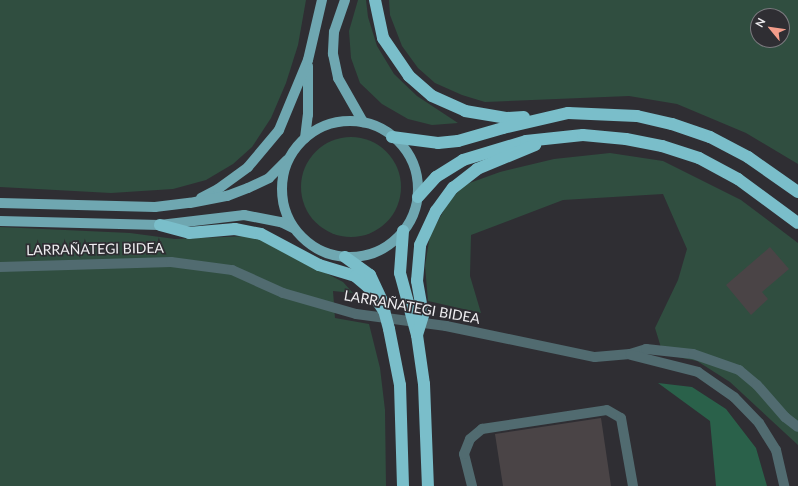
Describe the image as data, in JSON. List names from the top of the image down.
{
  "streets": {
    "street": ["LARRAÑATEGI BIDEA"]
  },
  "north": "top left"
}
